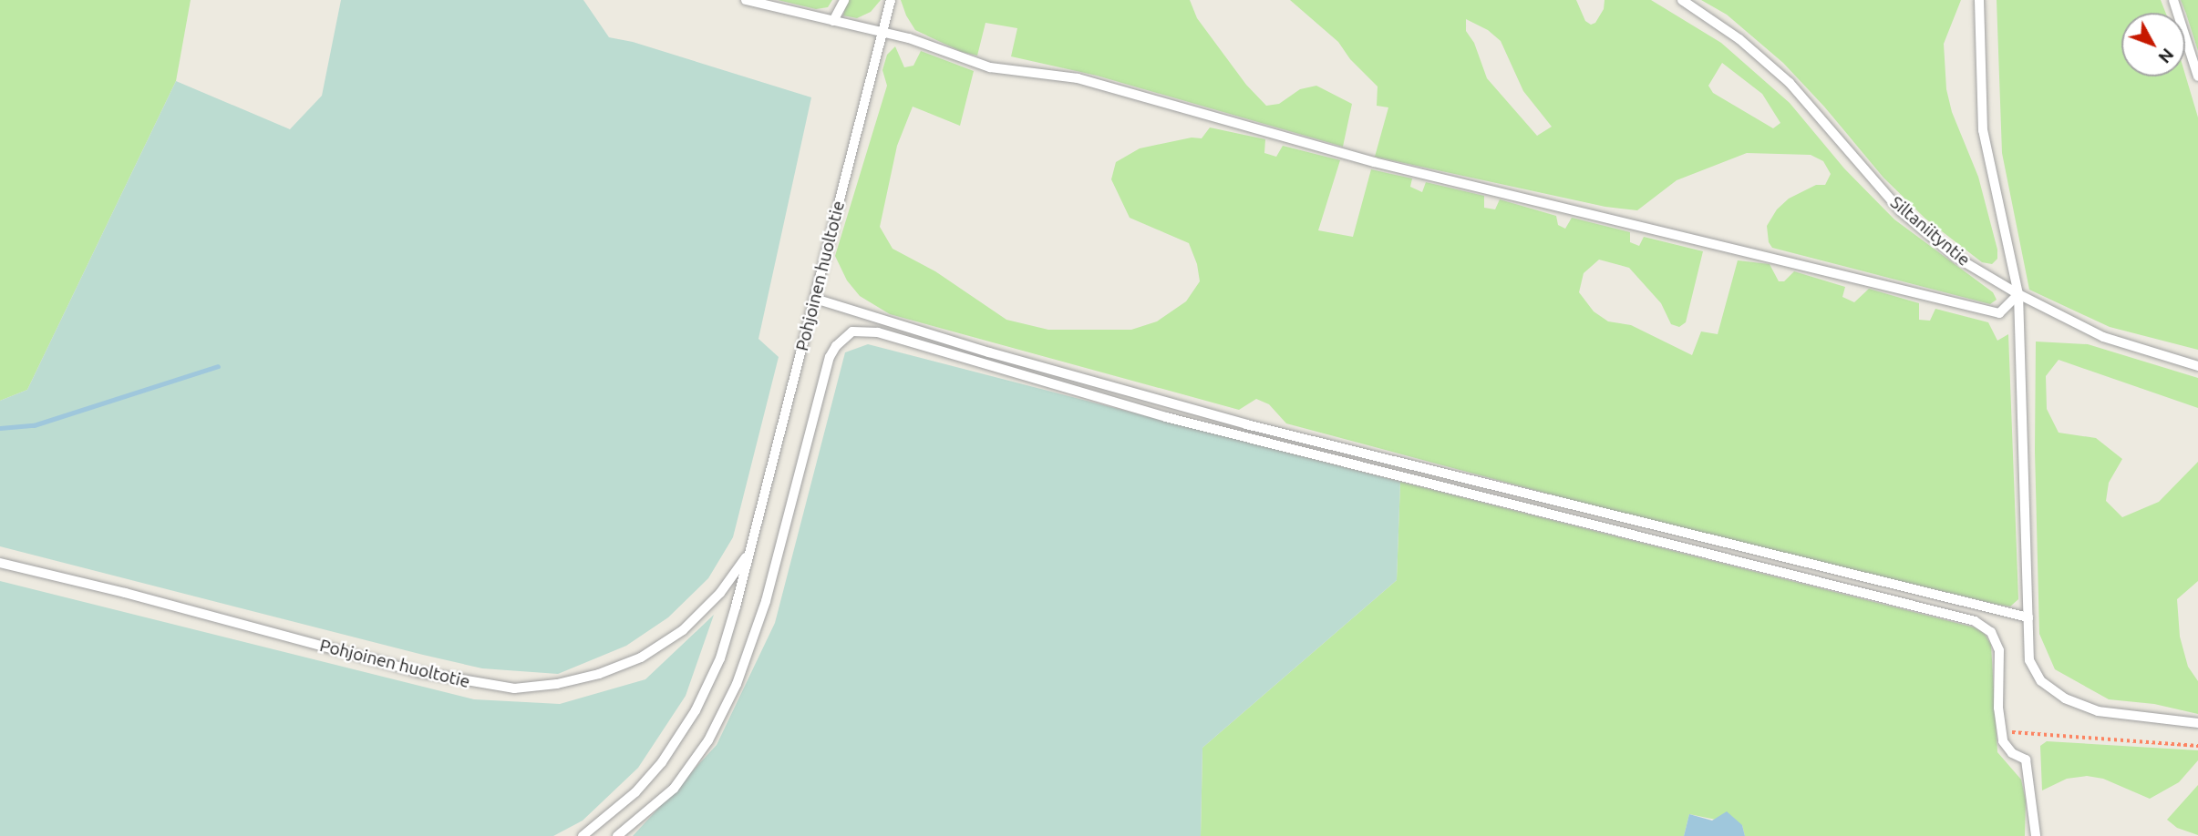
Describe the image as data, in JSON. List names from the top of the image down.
{
  "streets": {
    "lane": ["Siltaniityntie", "Pohjoinen huoltotie"]
  },
  "north": "bottom right"
}
